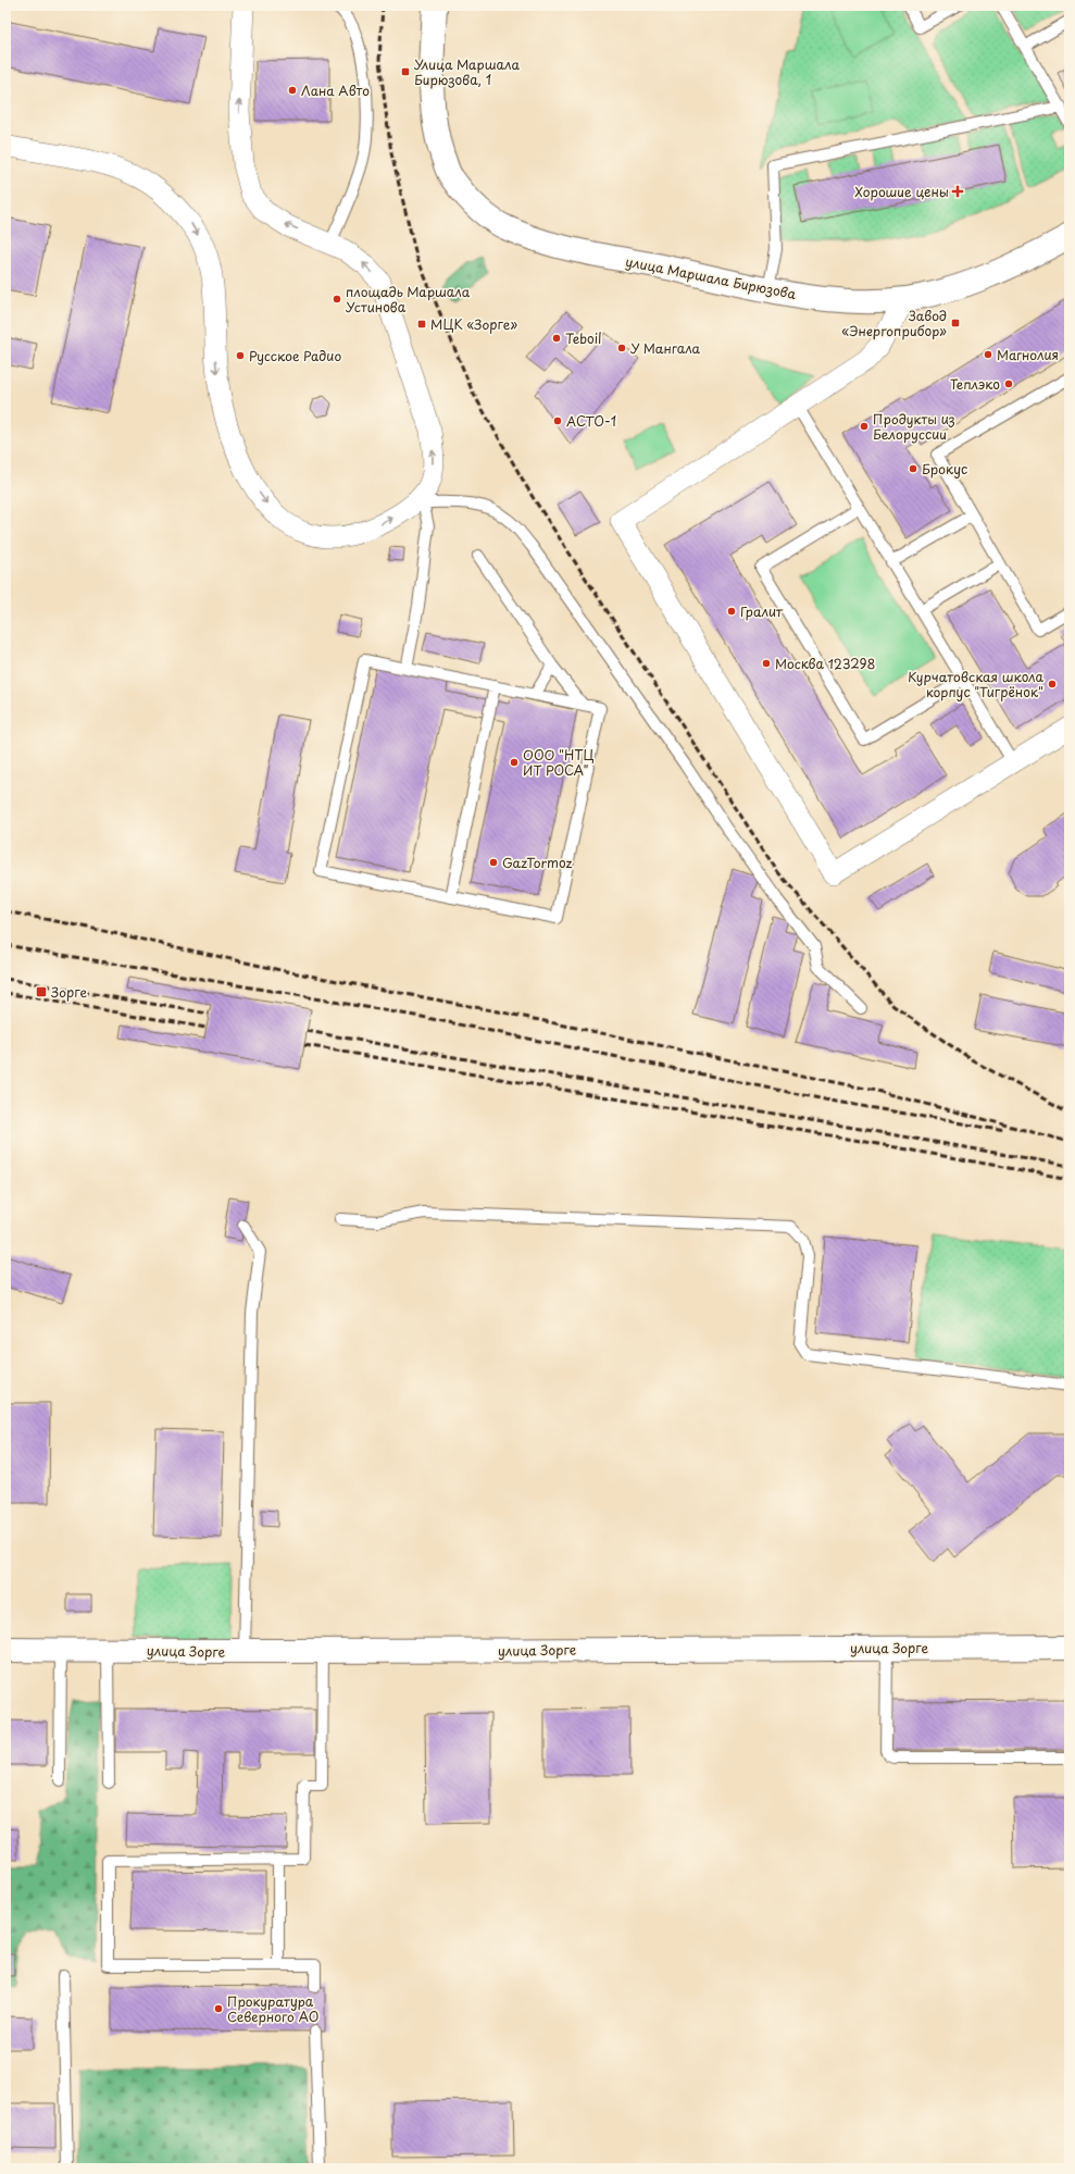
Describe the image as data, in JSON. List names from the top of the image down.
{
  "streets": {
    "street": ["улица Маршала Бирюзова", "улица Зорге"]
  },
  "places": {
    "transit": [
      "Улица Маршала Бирюзова, 1",
      "Завод «Энергоприбор»",
      "МЦК «Зорге»",
      "Зорге"
    ],
    "other": [
      "Лана Авто",
      "площадь Маршала Устинова",
      "Teboil",
      "У Мангала",
      "Магнолия",
      "Русское Радио",
      "Теплэко",
      "АСТО-1",
      "Продукты из Белоруссии",
      "Брокус",
      "Гралит",
      "Москва 123298",
      "Курчатовская школа корпус \"Тигрёнок\"",
      "ООО \"НТЦ ИТ РОСА\"",
      "GazTormoz",
      "Прокуратура Северного АО"
    ],
    "health": ["Хорошие цены"]
  }
}
